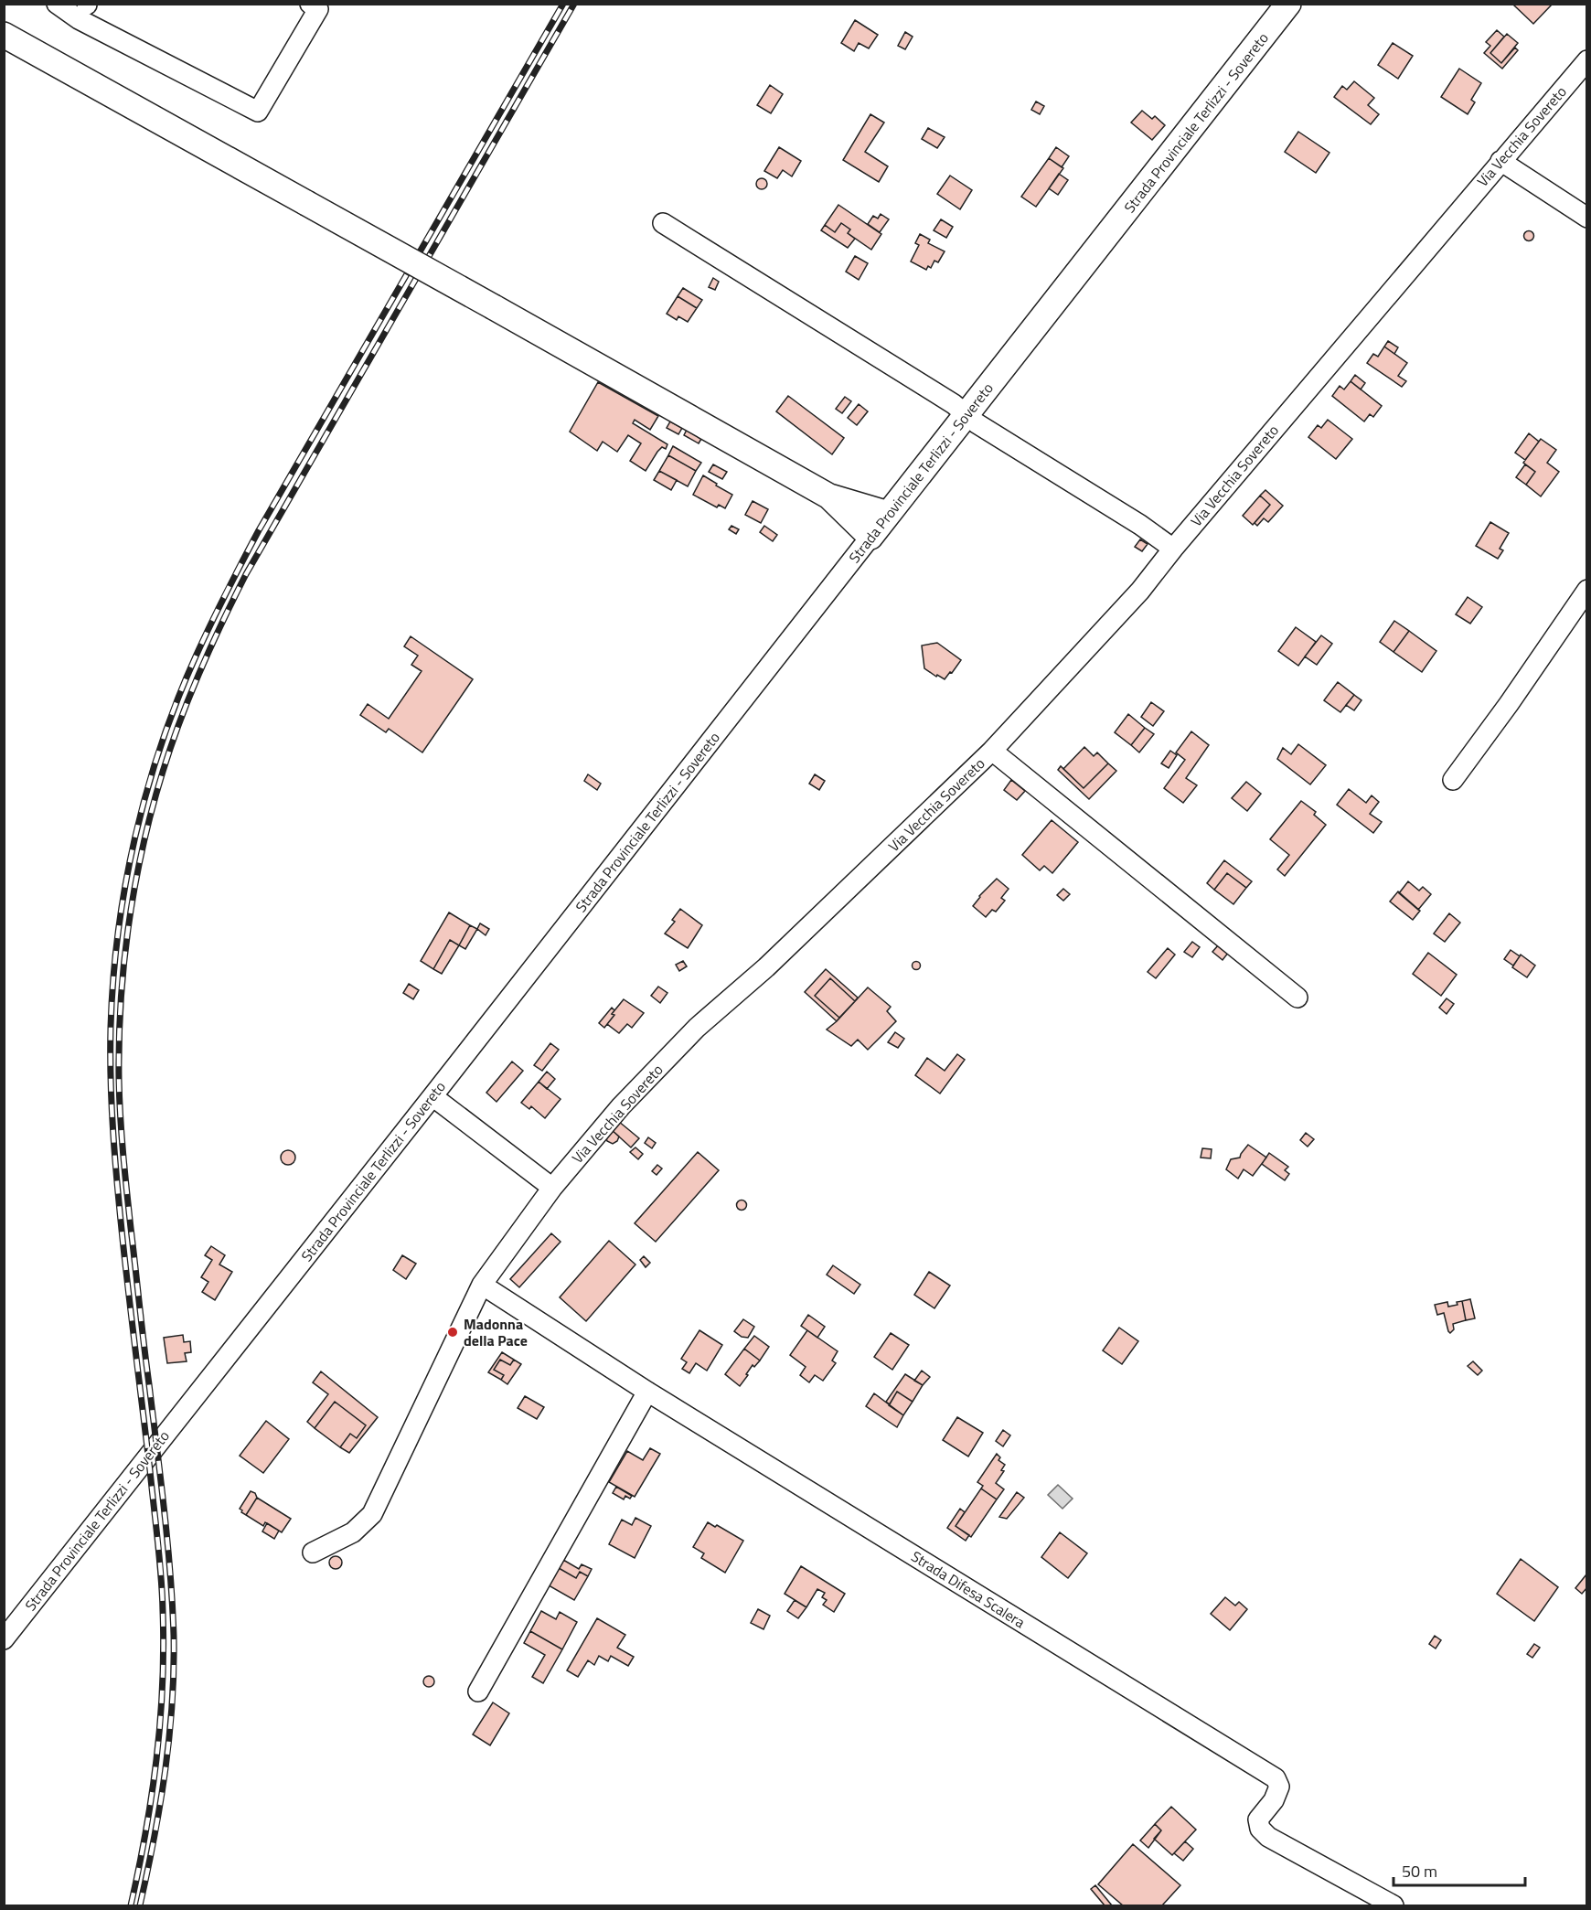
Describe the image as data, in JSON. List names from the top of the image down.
{
  "streets": {
    "main road": ["Strada Provinciale Terlizzi - Sovereto"],
    "street": ["Via Vecchia Sovereto", "Strada Difesa Scalera"]
  },
  "crossings": [
    ["Via Vecchia Sovereto", "Strada Difesa Scalera"]
  ],
  "places": ["Madonna della Pace"],
  "scale_bar": "50 m"
}
